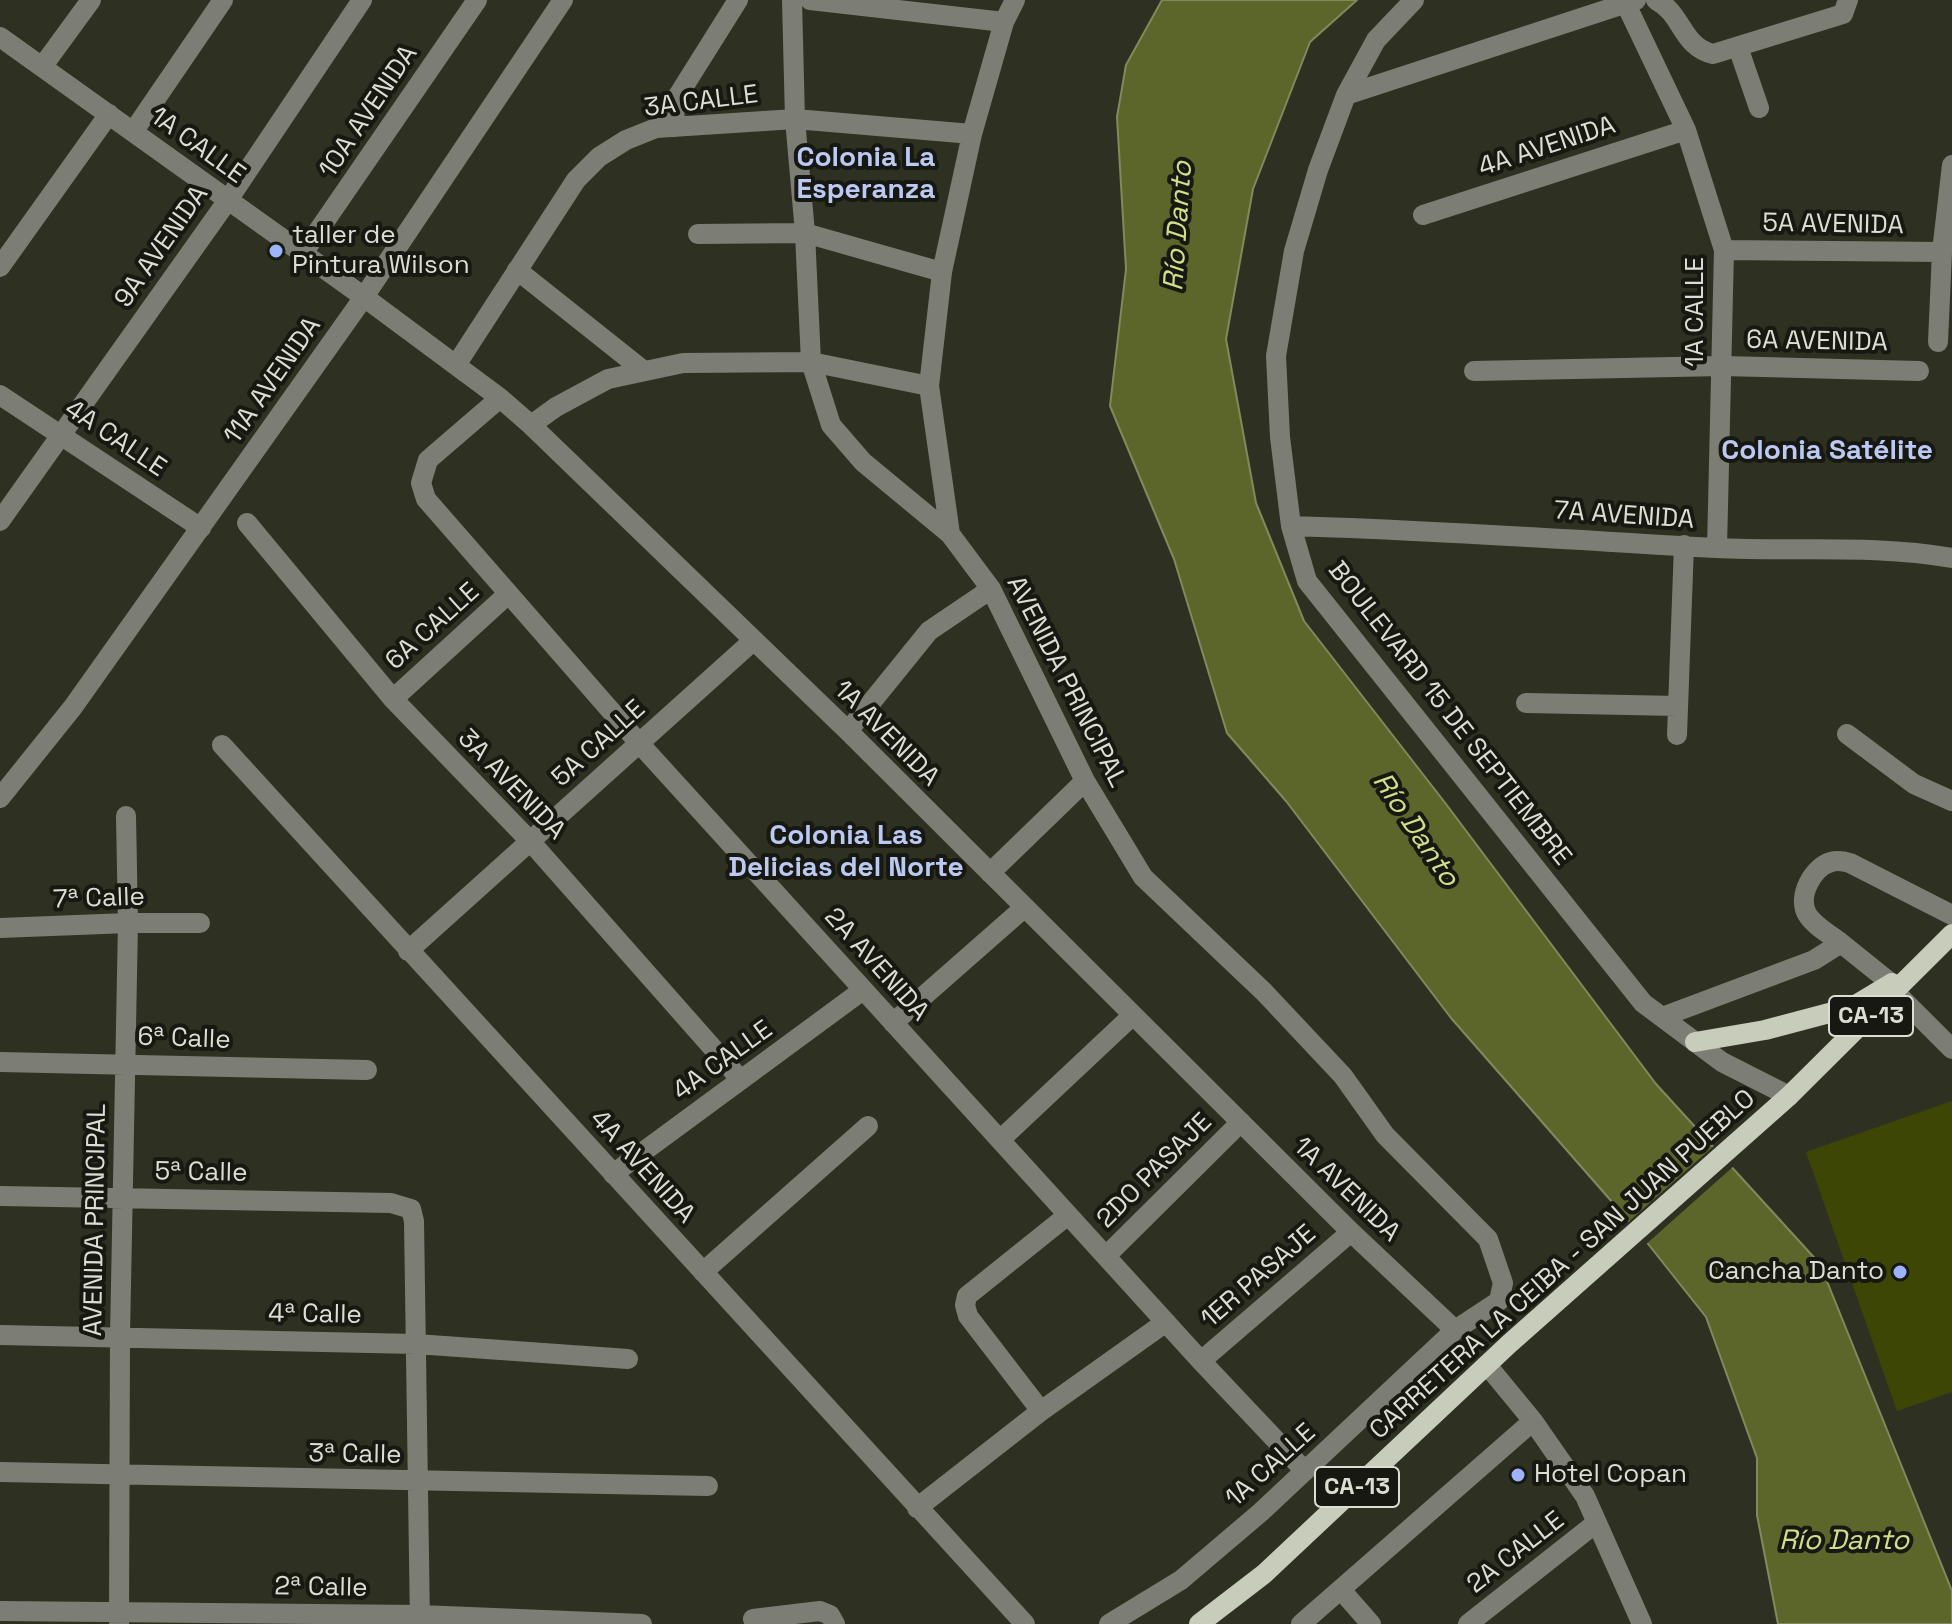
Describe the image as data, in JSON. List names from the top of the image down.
{
  "streets": {
    "main road": ["CA-13", "CARRETERA LA CEIBA - SAN JUAN PUEBLO"],
    "street": [
      "3A CALLE",
      "10A AVENIDA",
      "1A CALLE",
      "4A AVENIDA",
      "5A AVENIDA",
      "9A AVENIDA",
      "6A AVENIDA",
      "11A AVENIDA",
      "4A CALLE",
      "7A AVENIDA",
      "6A CALLE",
      "AVENIDA PRINCIPAL",
      "BOULEVARD 15 DE SEPTIEMBRE",
      "1A AVENIDA",
      "5A CALLE",
      "3A AVENIDA",
      "7ª Calle",
      "2A AVENIDA",
      "6ª Calle",
      "2DO PASAJE",
      "5ª Calle",
      "1ER PASAJE",
      "4ª Calle",
      "3ª Calle",
      "2A CALLE",
      "2ª Calle"
    ]
  },
  "crossings": [
    ["3A CALLE", "AVENIDA PRINCIPAL"],
    ["3A CALLE", "1A AVENIDA"],
    ["10A AVENIDA", "1A CALLE"],
    ["1A CALLE", "4A AVENIDA"],
    ["1A CALLE", "5A AVENIDA"],
    ["1A CALLE", "9A AVENIDA"],
    ["1A CALLE", "6A AVENIDA"],
    ["1A CALLE", "11A AVENIDA"],
    ["1A CALLE", "7A AVENIDA"],
    ["1A CALLE", "AVENIDA PRINCIPAL"],
    ["1A CALLE", "1A AVENIDA"],
    ["1A CALLE", "2A AVENIDA"],
    ["4A AVENIDA", "4A CALLE"],
    ["4A AVENIDA", "5A CALLE"],
    ["9A AVENIDA", "4A CALLE"],
    ["11A AVENIDA", "4A CALLE"],
    ["11A AVENIDA", "1A AVENIDA"],
    ["4A CALLE", "3A AVENIDA"],
    ["4A CALLE", "2A AVENIDA"],
    ["7A AVENIDA", "BOULEVARD 15 DE SEPTIEMBRE"],
    ["6A CALLE", "3A AVENIDA"],
    ["6A CALLE", "2A AVENIDA"],
    ["AVENIDA PRINCIPAL", "7ª Calle"],
    ["AVENIDA PRINCIPAL", "6ª Calle"],
    ["AVENIDA PRINCIPAL", "5ª Calle"],
    ["AVENIDA PRINCIPAL", "4ª Calle"],
    ["AVENIDA PRINCIPAL", "3ª Calle"],
    ["AVENIDA PRINCIPAL", "2ª Calle"],
    ["BOULEVARD 15 DE SEPTIEMBRE", "CARRETERA LA CEIBA - SAN JUAN PUEBLO"],
    ["1A AVENIDA", "5A CALLE"],
    ["1A AVENIDA", "2A AVENIDA"],
    ["1A AVENIDA", "2DO PASAJE"],
    ["1A AVENIDA", "1ER PASAJE"],
    ["5A CALLE", "3A AVENIDA"],
    ["5A CALLE", "2A AVENIDA"],
    ["2A AVENIDA", "2DO PASAJE"],
    ["2A AVENIDA", "1ER PASAJE"],
    ["5ª Calle", "4ª Calle"]
  ],
  "districts": ["Colonia La Esperanza", "Colonia Satélite", "Colonia Las Delicias del Norte"],
  "water": ["Río Danto"],
  "places": ["taller de Pintura Wilson", "Cancha Danto", "Hotel Copan"]
}
